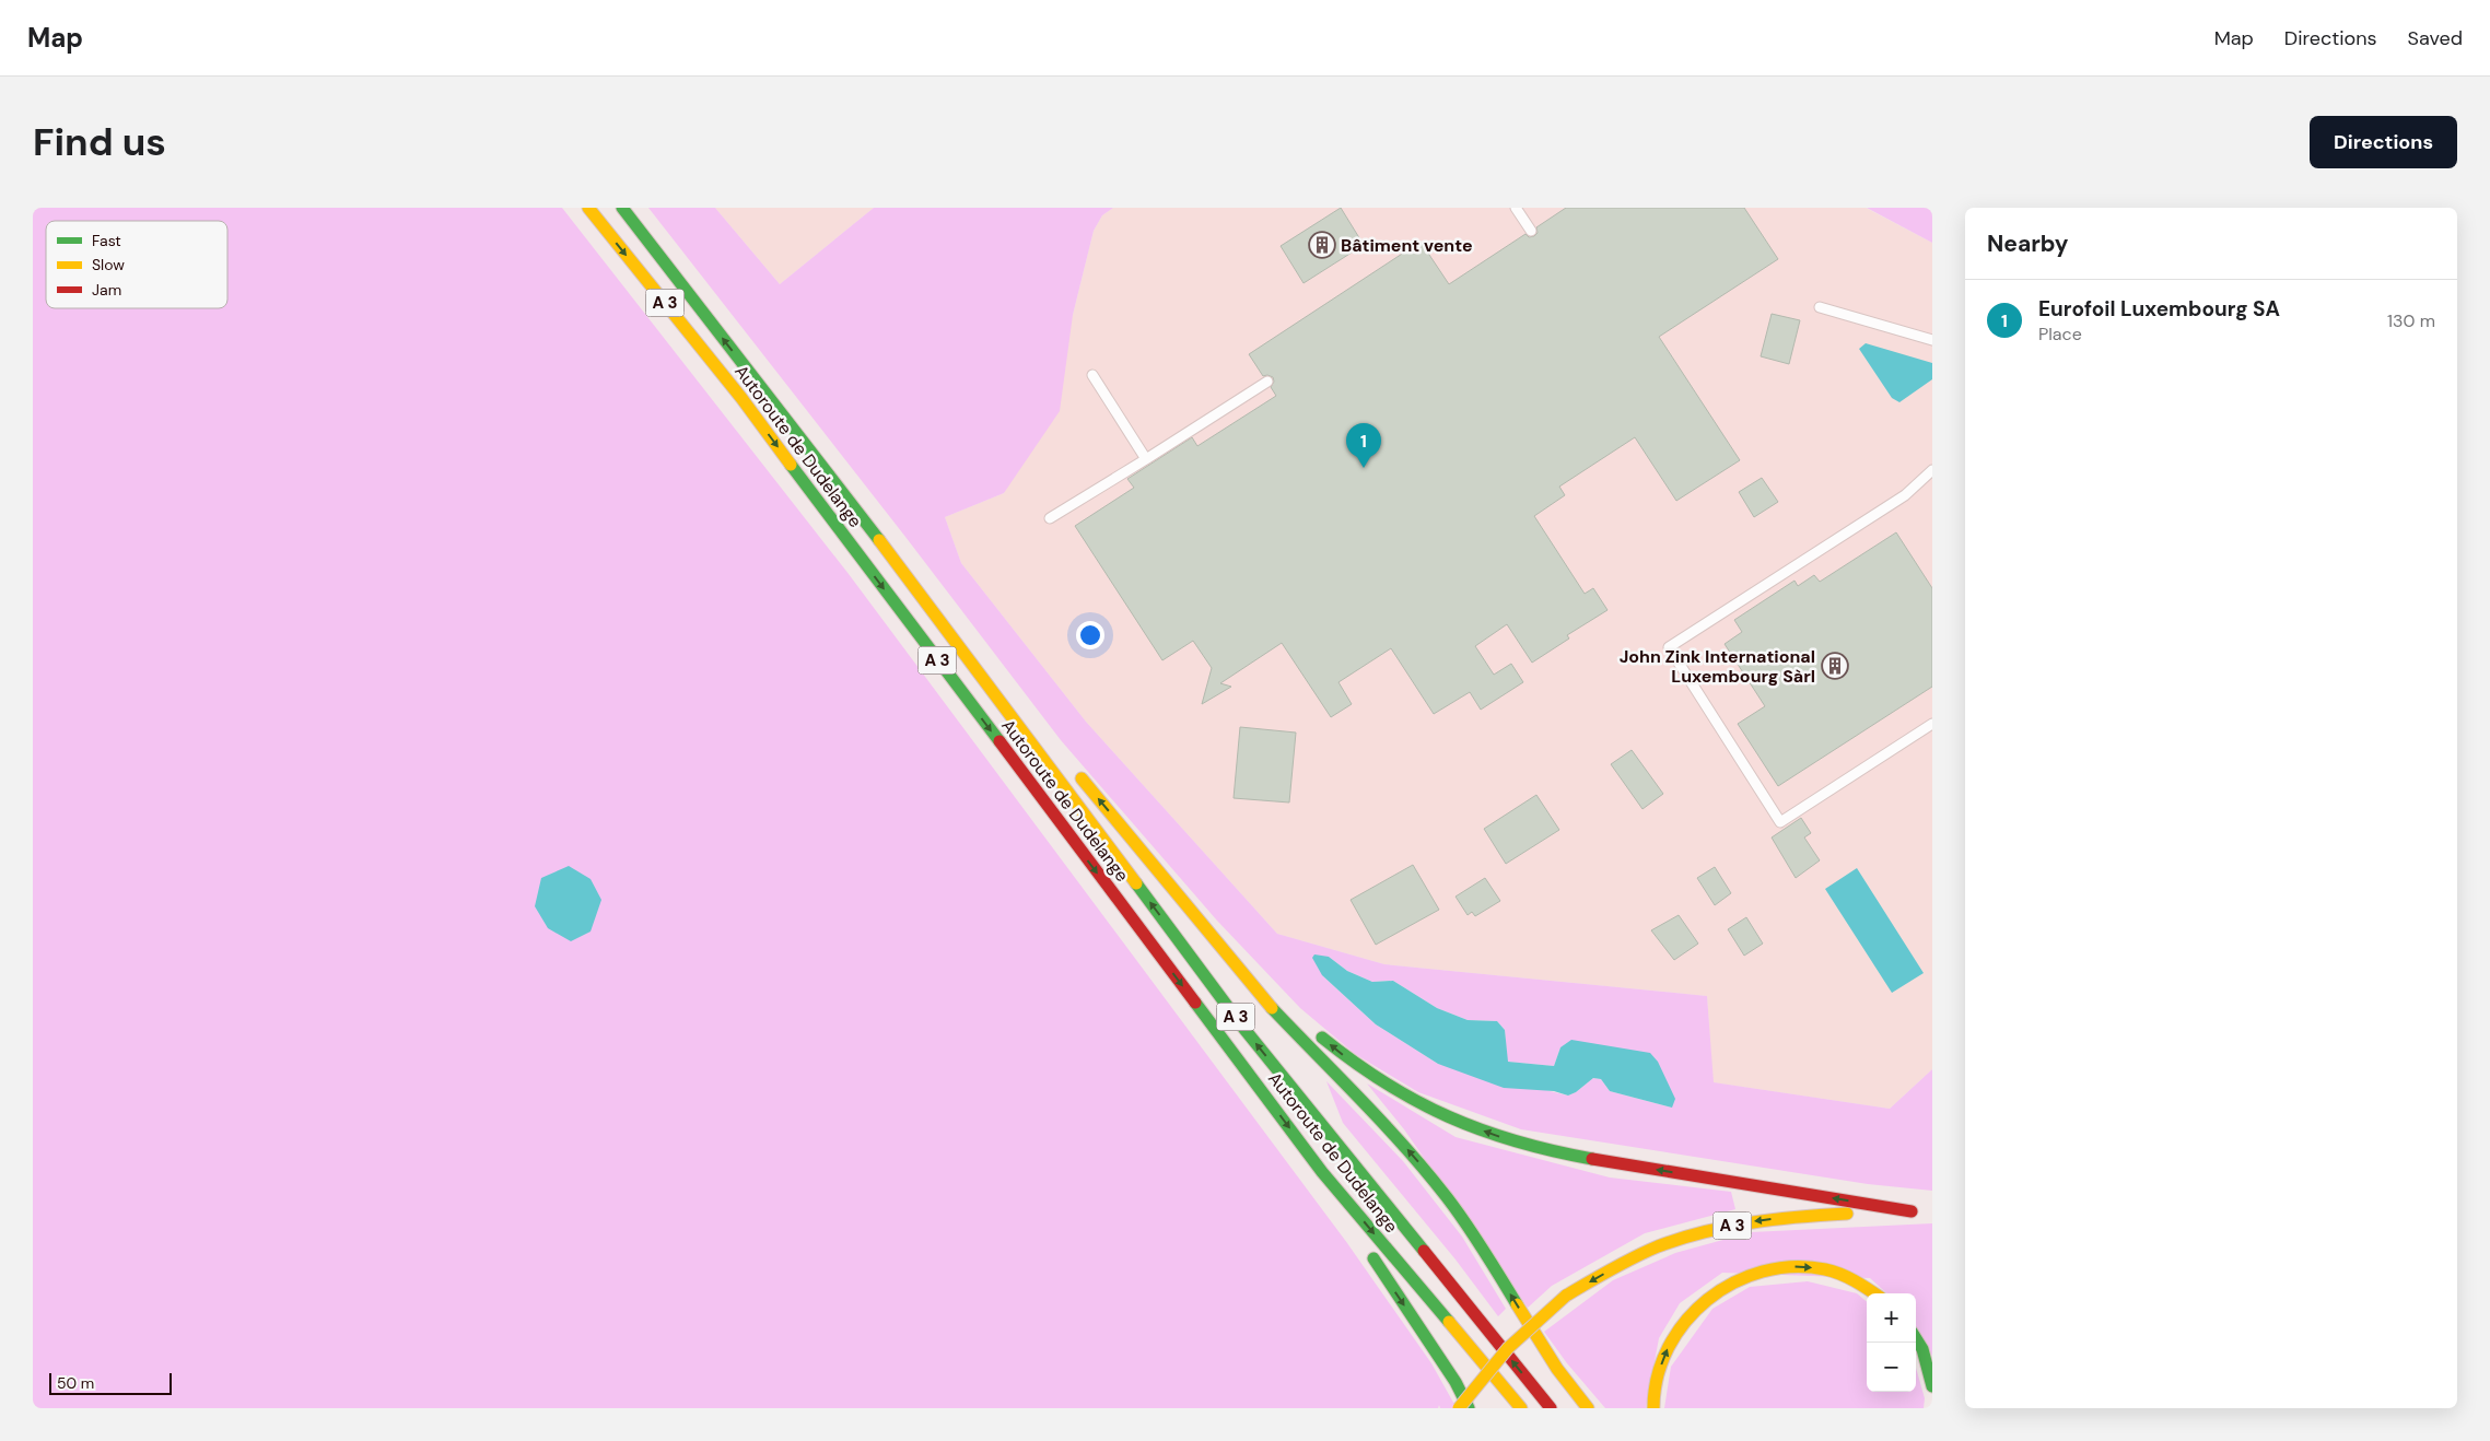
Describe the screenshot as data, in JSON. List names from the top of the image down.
{
  "streets": {
    "highway": ["A 3", "Autoroute de Dudelange"]
  },
  "crossings": [
    ["A 3", "Autoroute de Dudelange"]
  ],
  "places": {
    "building": ["Bâtiment vente", "John Zink International Luxembourg Sàrl"]
  },
  "legend": ["Fast", "Slow", "Jam"],
  "scale_bar": "50 m",
  "page": {
    "header": "Map",
    "nav": ["Map", "Directions", "Saved"],
    "buttons": "Directions",
    "title": "Find us",
    "heading": "Nearby",
    "list": [
      {
        "mark": "1",
        "name": "Eurofoil Luxembourg SA",
        "note": "Place",
        "value": "130 m"
      }
    ],
    "pins": "1",
    "map_buttons": ["+", "−"],
    "scale": "50 m"
  }
}
